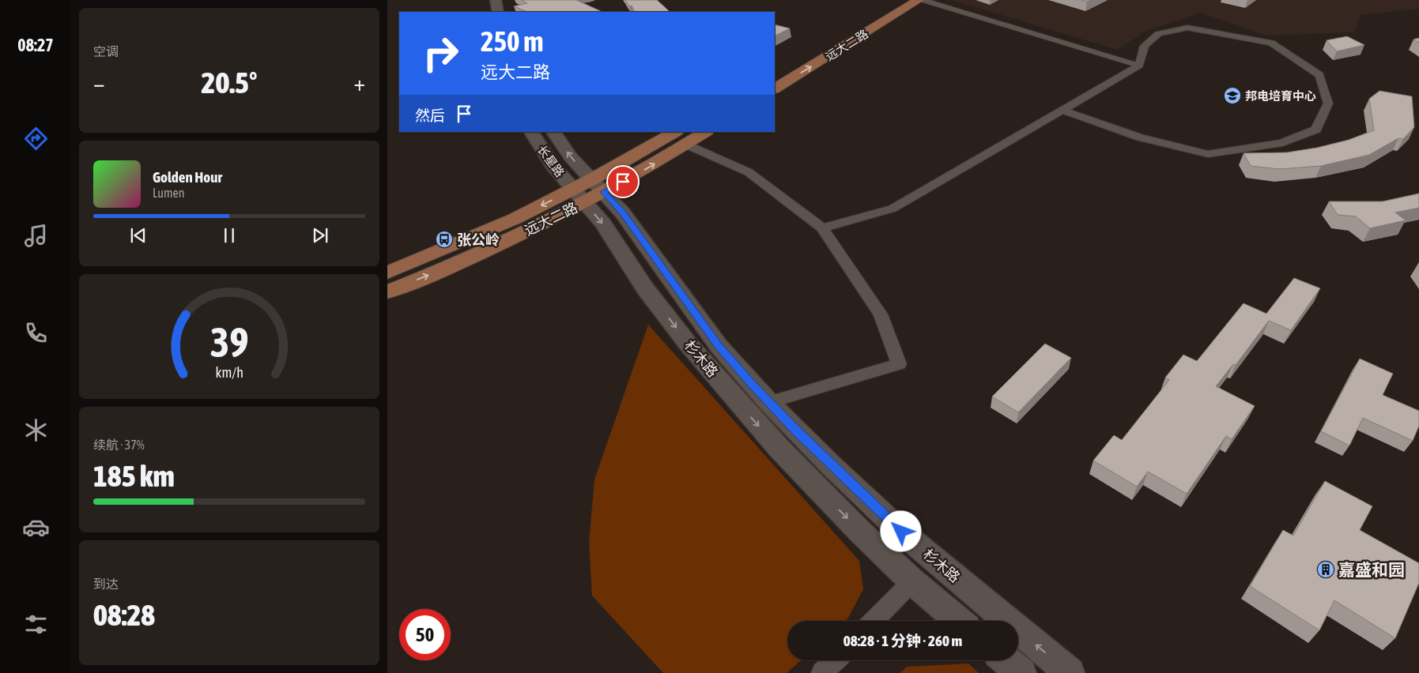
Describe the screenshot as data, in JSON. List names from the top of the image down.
{
  "streets": {
    "main road": ["远大二路", "长星路", "杉木路"]
  },
  "crossings": [
    ["远大二路", "长星路"],
    ["远大二路", "杉木路"],
    ["长星路", "杉木路"]
  ],
  "places": {
    "school or university": ["邦电培育中心"],
    "bus stop": ["张公岭"],
    "building": ["嘉盛和园"]
  },
  "page": {
    "tabs": "08:27",
    "tile": [
      "空调",
      ["续航 · 37%", "185 km"],
      ["到达", "08:28"]
    ],
    "turn": ["250 m", "远大二路"],
    "heat": ["−", "20.5°", "+"],
    "then": "然后",
    "song": ["Golden Hour", "Lumen"],
    "limit": "50",
    "trip": "08:28 · 1 分钟 · 260 m",
    "gauge": ["39", "km/h"]
  }
}
